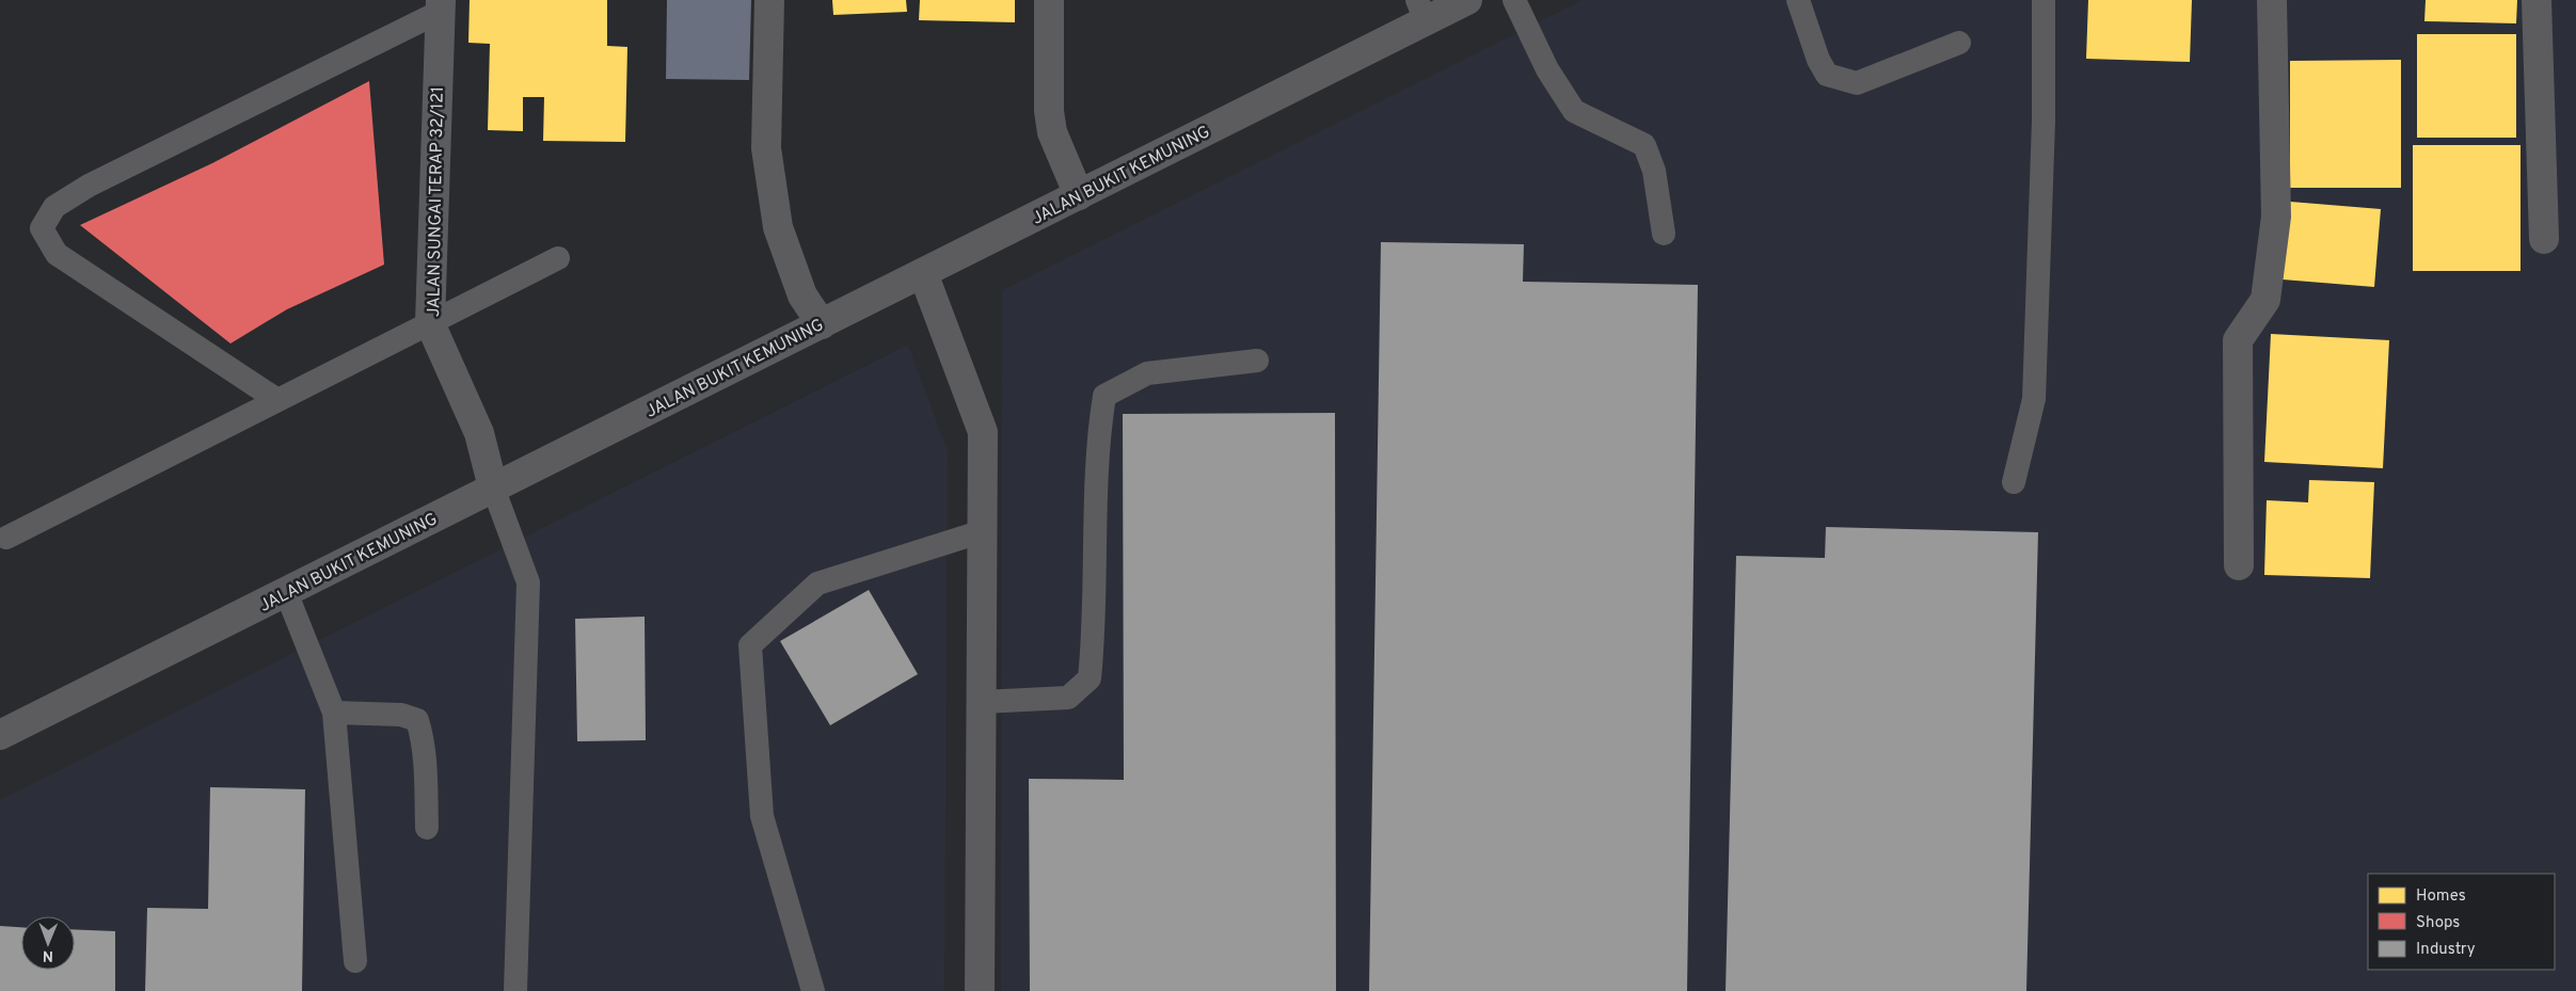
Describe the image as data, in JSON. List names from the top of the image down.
{
  "streets": {
    "street": ["JALAN BUKIT KEMUNING", "JALAN SUNGAI TERAP 32/121"]
  },
  "crossings": [
    ["JALAN BUKIT KEMUNING", "JALAN SUNGAI TERAP 32/121"]
  ],
  "legend": ["Homes", "Shops", "Industry"],
  "north": "bottom"
}
